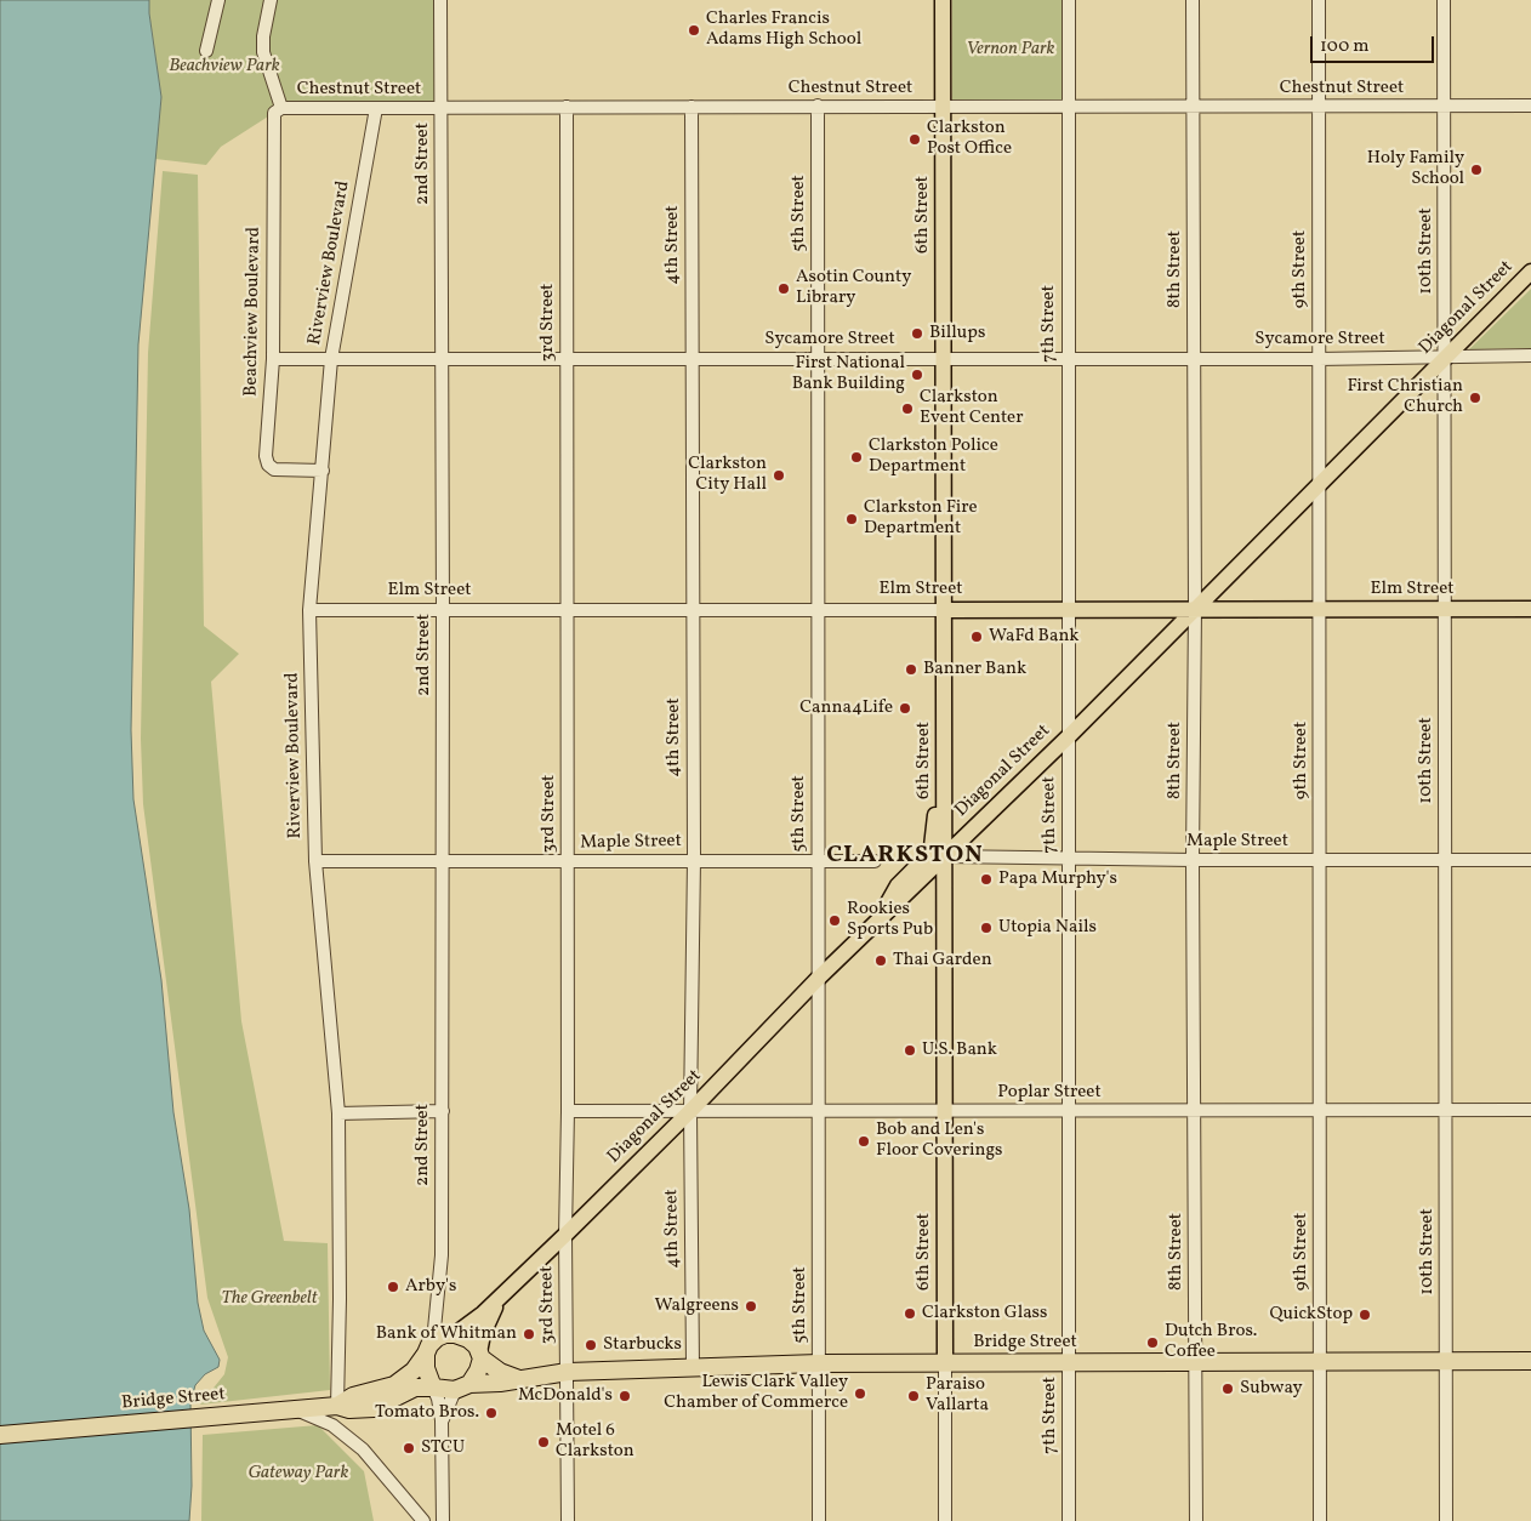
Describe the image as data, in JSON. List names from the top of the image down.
{
  "streets": {
    "highway": ["Bridge Street"],
    "main road": ["6th Street", "Diagonal Street", "Elm Street"],
    "street": [
      "Chestnut Street",
      "2nd Street",
      "5th Street",
      "4th Street",
      "10th Street",
      "Riverview Boulevard",
      "8th Street",
      "9th Street",
      "Beachview Boulevard",
      "3rd Street",
      "7th Street",
      "Sycamore Street",
      "Maple Street",
      "Poplar Street"
    ]
  },
  "crossings": [
    ["Chestnut Street", "2nd Street"],
    ["Chestnut Street", "5th Street"],
    ["Chestnut Street", "6th Street"],
    ["Chestnut Street", "4th Street"],
    ["Chestnut Street", "10th Street"],
    ["Chestnut Street", "Riverview Boulevard"],
    ["Chestnut Street", "8th Street"],
    ["Chestnut Street", "9th Street"],
    ["Chestnut Street", "Beachview Boulevard"],
    ["Chestnut Street", "3rd Street"],
    ["Chestnut Street", "7th Street"],
    ["2nd Street", "Diagonal Street"],
    ["2nd Street", "Sycamore Street"],
    ["2nd Street", "Elm Street"],
    ["2nd Street", "Maple Street"],
    ["2nd Street", "Bridge Street"],
    ["5th Street", "Diagonal Street"],
    ["5th Street", "Sycamore Street"],
    ["5th Street", "Elm Street"],
    ["5th Street", "Maple Street"],
    ["5th Street", "Poplar Street"],
    ["5th Street", "Bridge Street"],
    ["6th Street", "Diagonal Street"],
    ["6th Street", "Sycamore Street"],
    ["6th Street", "Elm Street"],
    ["6th Street", "Maple Street"],
    ["6th Street", "Poplar Street"],
    ["6th Street", "Bridge Street"],
    ["4th Street", "Diagonal Street"],
    ["4th Street", "Sycamore Street"],
    ["4th Street", "Elm Street"],
    ["4th Street", "Maple Street"],
    ["4th Street", "Poplar Street"],
    ["4th Street", "Bridge Street"],
    ["10th Street", "Diagonal Street"],
    ["10th Street", "Sycamore Street"],
    ["10th Street", "Elm Street"],
    ["10th Street", "Maple Street"],
    ["10th Street", "Poplar Street"],
    ["10th Street", "Bridge Street"],
    ["Riverview Boulevard", "Beachview Boulevard"],
    ["Riverview Boulevard", "Sycamore Street"],
    ["Riverview Boulevard", "Elm Street"],
    ["Riverview Boulevard", "Maple Street"],
    ["Riverview Boulevard", "Bridge Street"],
    ["8th Street", "Diagonal Street"],
    ["8th Street", "Sycamore Street"],
    ["8th Street", "Elm Street"],
    ["8th Street", "Maple Street"],
    ["8th Street", "Poplar Street"],
    ["8th Street", "Bridge Street"],
    ["9th Street", "Diagonal Street"],
    ["9th Street", "Sycamore Street"],
    ["9th Street", "Elm Street"],
    ["9th Street", "Maple Street"],
    ["9th Street", "Poplar Street"],
    ["9th Street", "Bridge Street"],
    ["Diagonal Street", "3rd Street"],
    ["Diagonal Street", "7th Street"],
    ["Diagonal Street", "Sycamore Street"],
    ["Diagonal Street", "Elm Street"],
    ["Diagonal Street", "Maple Street"],
    ["Diagonal Street", "Poplar Street"],
    ["Diagonal Street", "Bridge Street"],
    ["Beachview Boulevard", "Sycamore Street"],
    ["3rd Street", "Sycamore Street"],
    ["3rd Street", "Elm Street"],
    ["3rd Street", "Maple Street"],
    ["3rd Street", "Poplar Street"],
    ["3rd Street", "Bridge Street"],
    ["7th Street", "Sycamore Street"],
    ["7th Street", "Elm Street"],
    ["7th Street", "Maple Street"],
    ["7th Street", "Poplar Street"],
    ["7th Street", "Bridge Street"]
  ],
  "districts": ["CLARKSTON"],
  "parks": [
    "Vernon Park",
    "Beachview Park",
    "The Greenbelt",
    "Gateway Park"
  ],
  "places": [
    "Charles Francis Adams High School",
    "Clarkston Post Office",
    "Holy Family School",
    "Asotin County Library",
    "Billups",
    "First National Bank Building",
    "First Christian Church",
    "Clarkston Event Center",
    "Clarkston Police Department",
    "Clarkston City Hall",
    "Clarkston Fire Department",
    "WaFd Bank",
    "Banner Bank",
    "Canna4Life",
    "Papa Murphy's",
    "Rookies Sports Pub",
    "Utopia Nails",
    "Thai Garden",
    "U.S. Bank",
    "Bob and Len's Floor Coverings",
    "Arby's",
    "Walgreens",
    "Clarkston Glass",
    "QuickStop",
    "Bank of Whitman",
    "Dutch Bros. Coffee",
    "Starbucks",
    "Subway",
    "Lewis Clark Valley Chamber of Commerce",
    "McDonald's",
    "Paraiso Vallarta",
    "Tomato Bros.",
    "Motel 6 Clarkston",
    "STCU"
  ],
  "scale_bar": "100 m"
}
